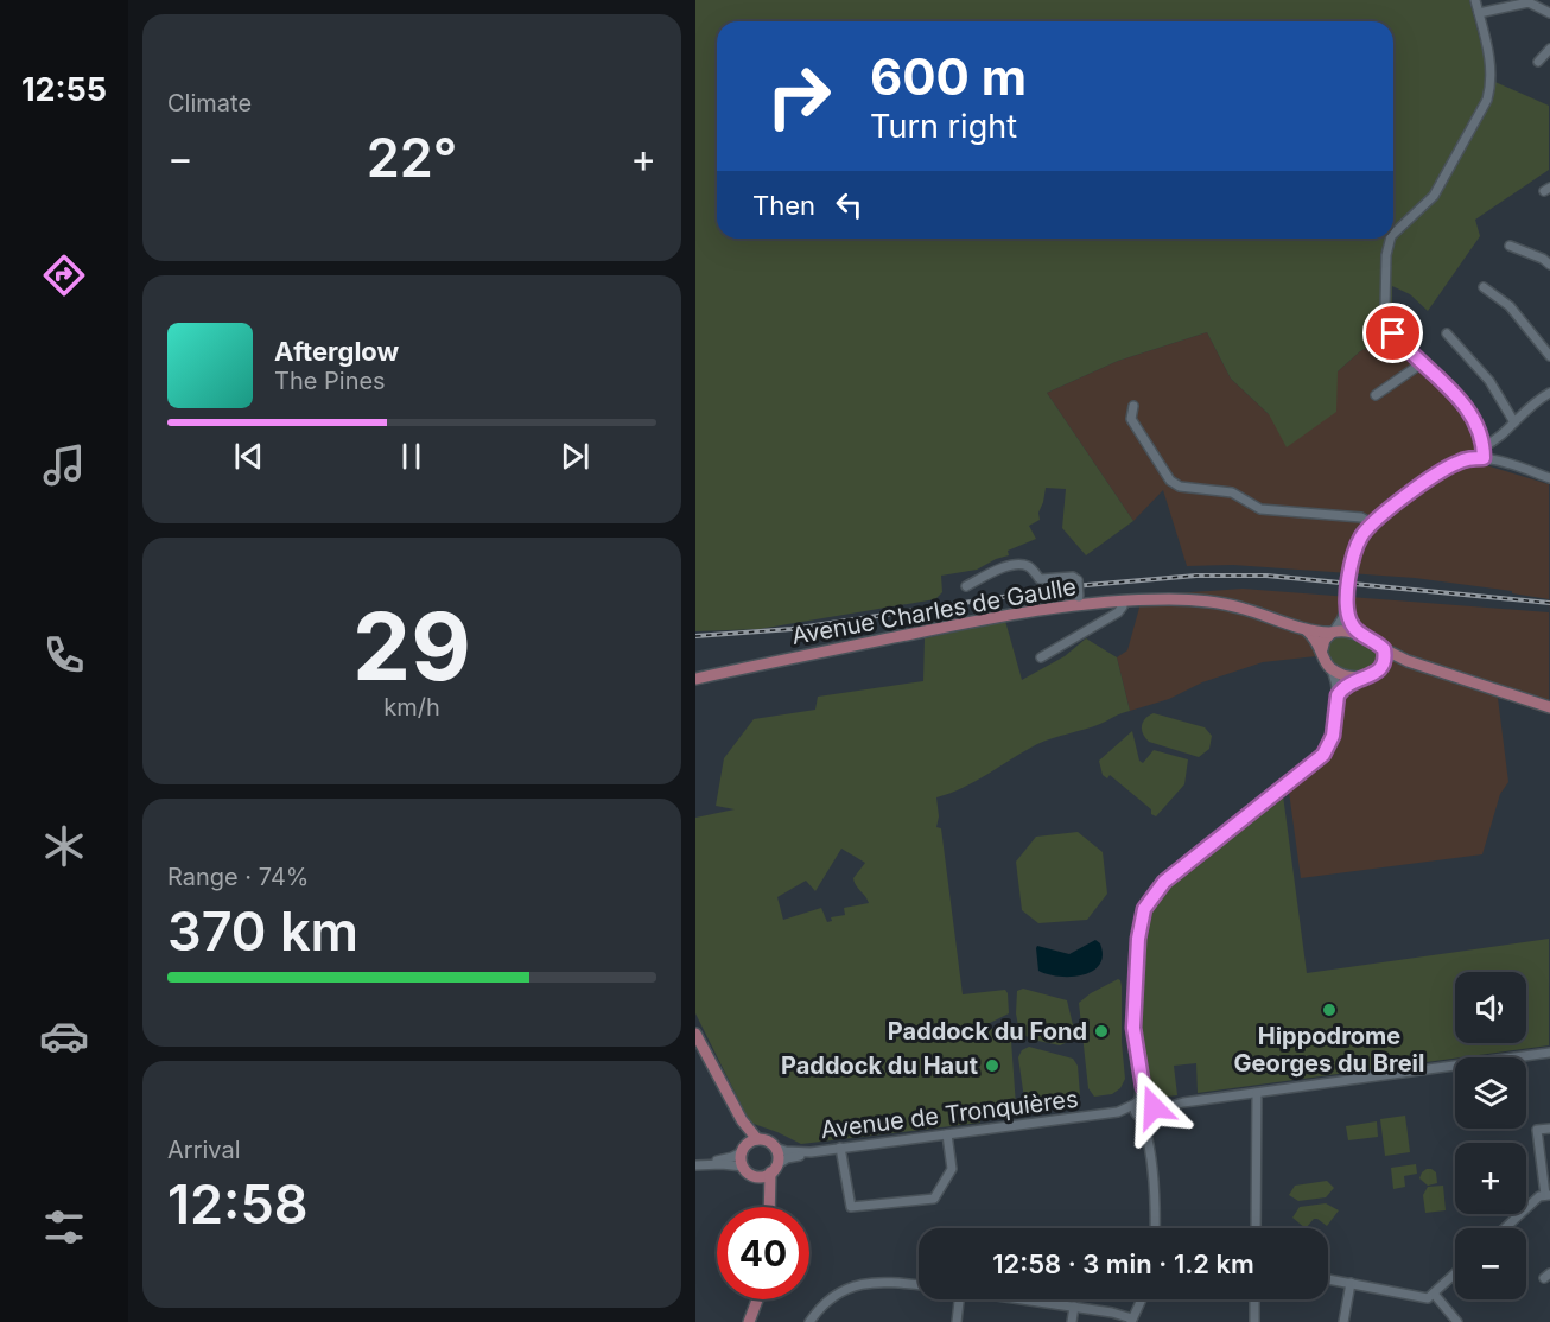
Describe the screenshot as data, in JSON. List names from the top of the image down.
{
  "streets": {
    "main road": ["Avenue Charles de Gaulle"],
    "street": ["Avenue de Tronquières"]
  },
  "places": ["Hippodrome Georges du Breil", "Paddock du Fond", "Paddock du Haut"],
  "page": {
    "tabs": "12:55",
    "tile": [
      "Climate",
      ["29", "km/h"],
      ["Range · 74%", "370 km"],
      ["Arrival", "12:58"]
    ],
    "turn": ["600 m", "Turn right"],
    "heat": ["−", "22°", "+"],
    "then": "Then",
    "song": ["Afterglow", "The Pines"],
    "map_buttons": ["+", "−"],
    "limit": "40",
    "trip": "12:58 · 3 min · 1.2 km"
  }
}
